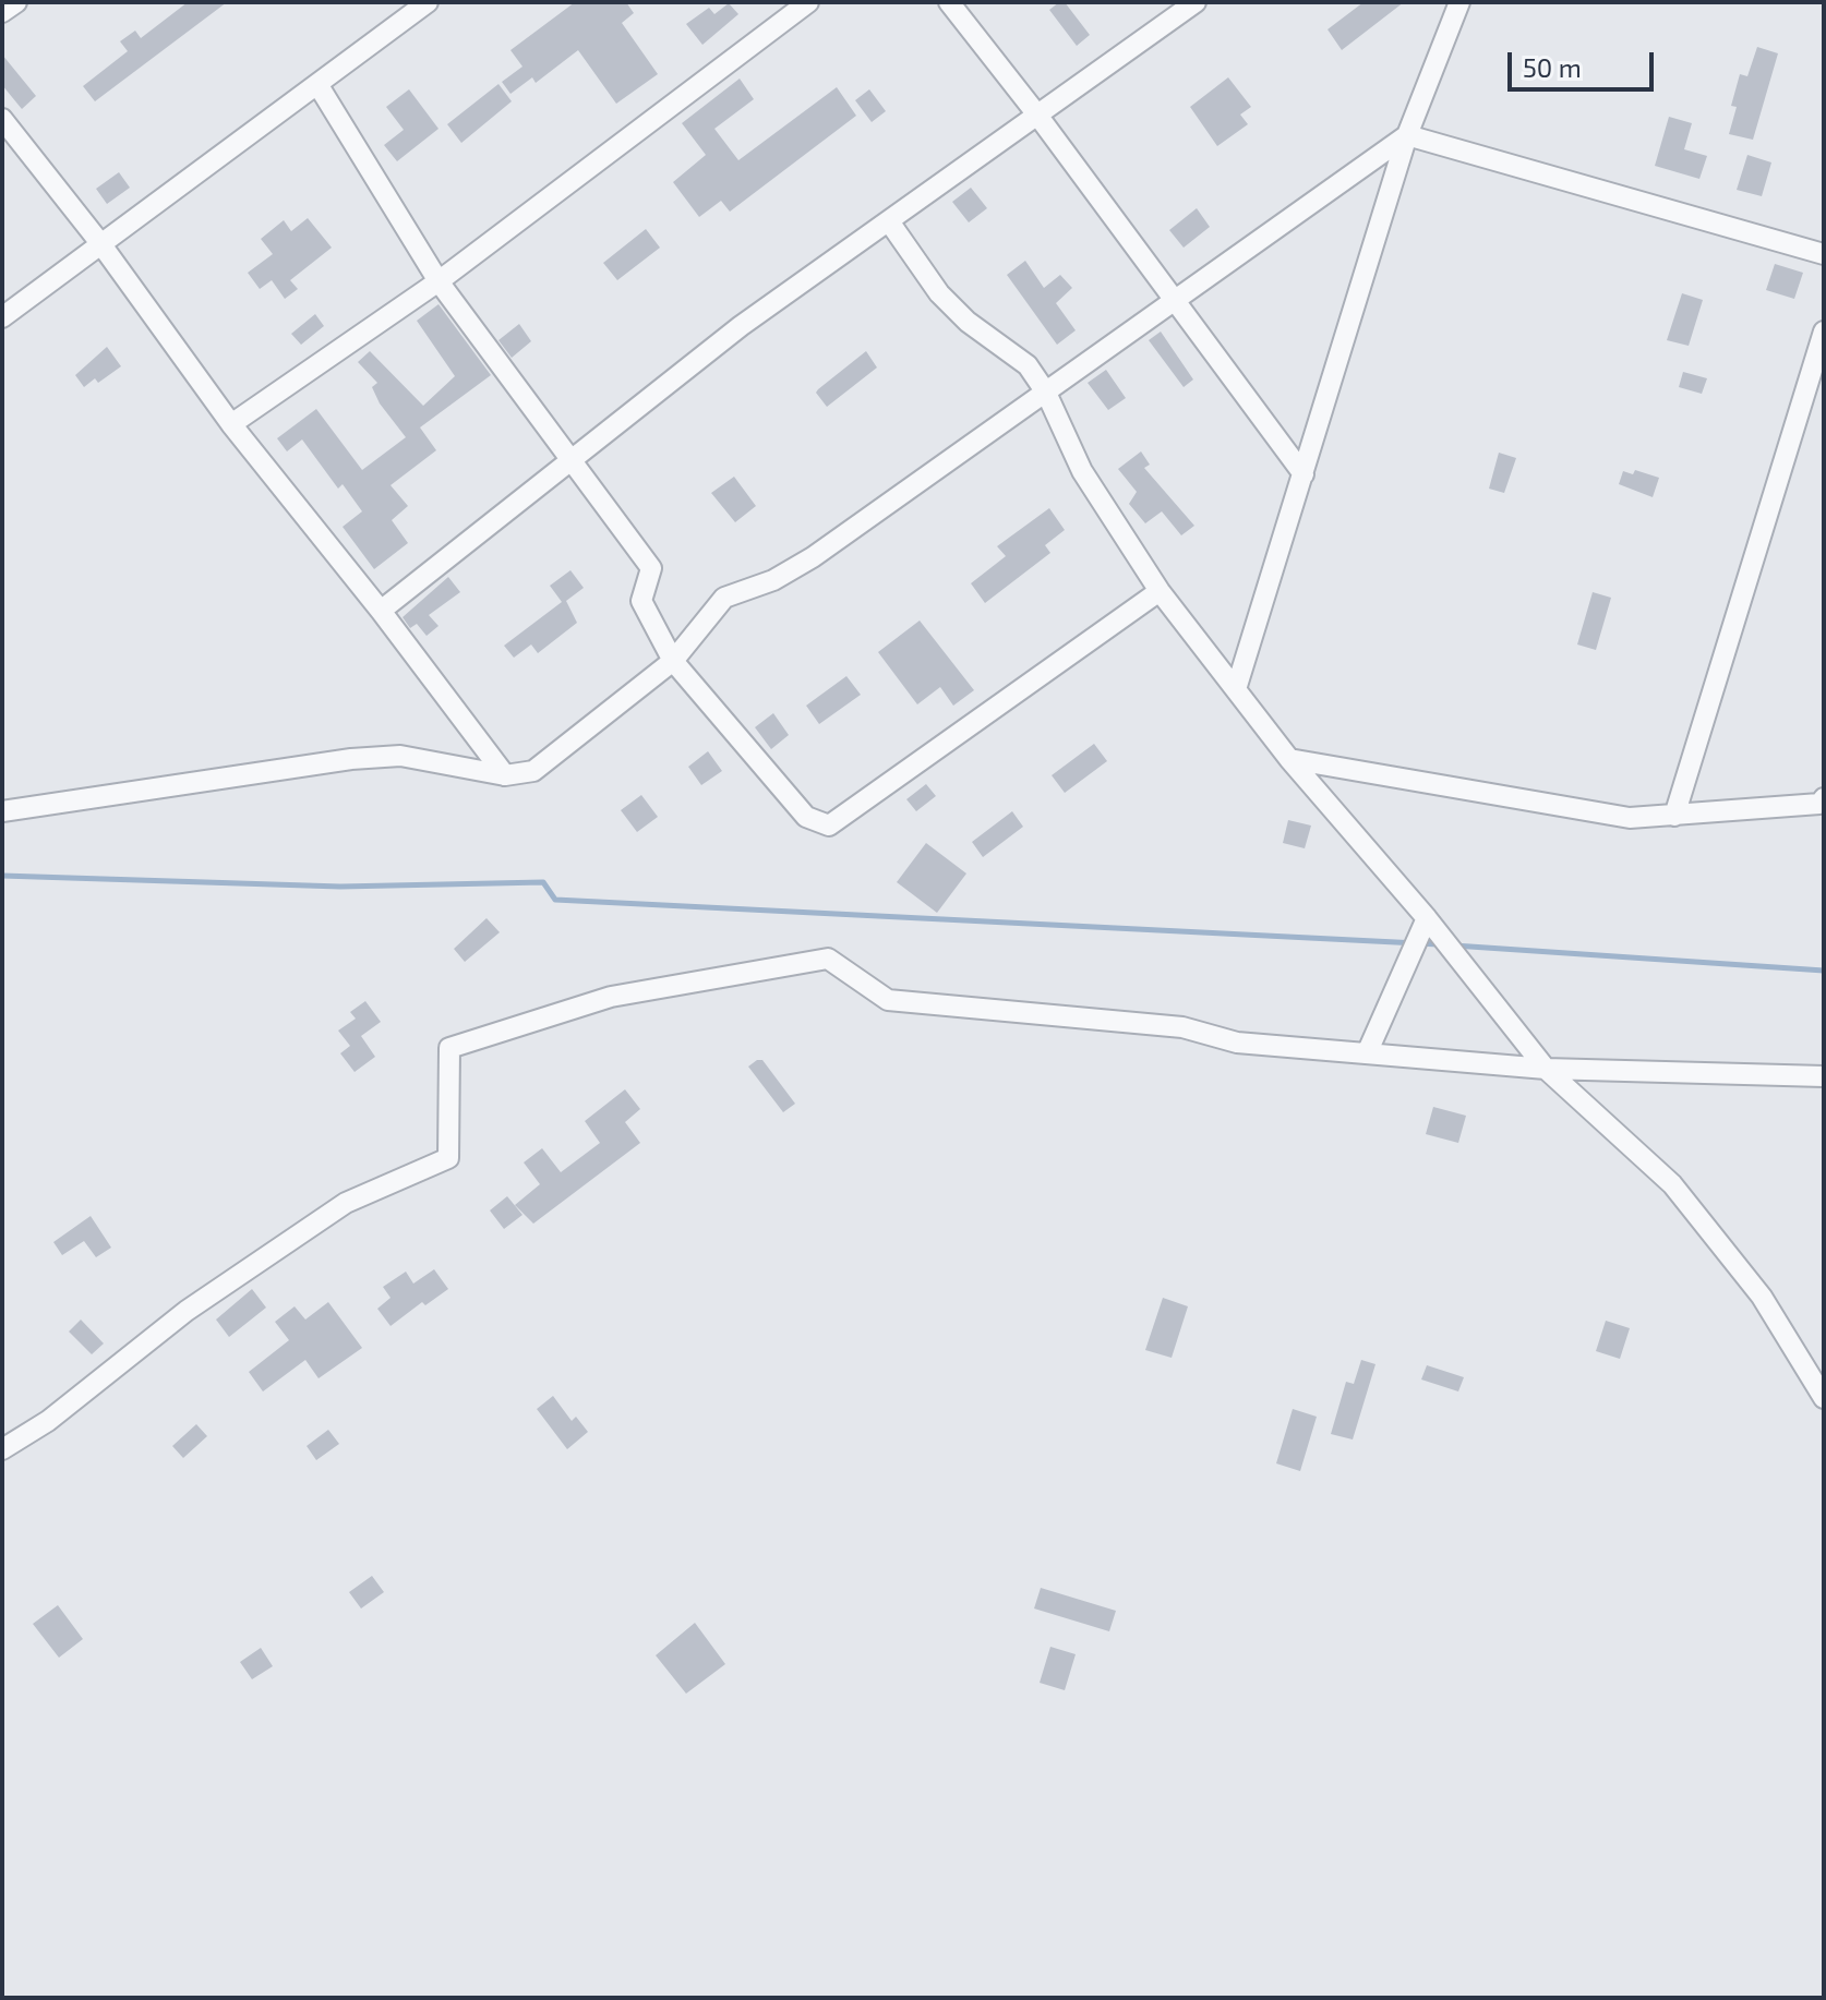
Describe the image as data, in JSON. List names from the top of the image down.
{
  "scale_bar": "50 m"
}
